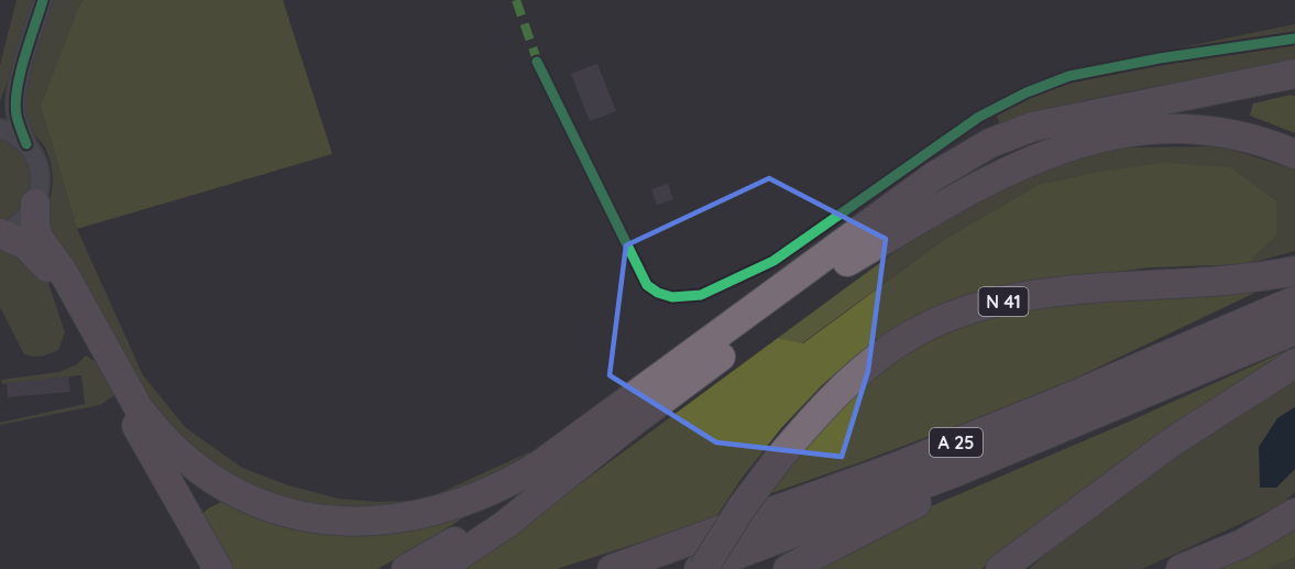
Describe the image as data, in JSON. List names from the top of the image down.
{
  "streets": {
    "highway": ["N 41", "A 25"]
  },
  "crossings": [
    ["N 41", "A 25"]
  ]
}
